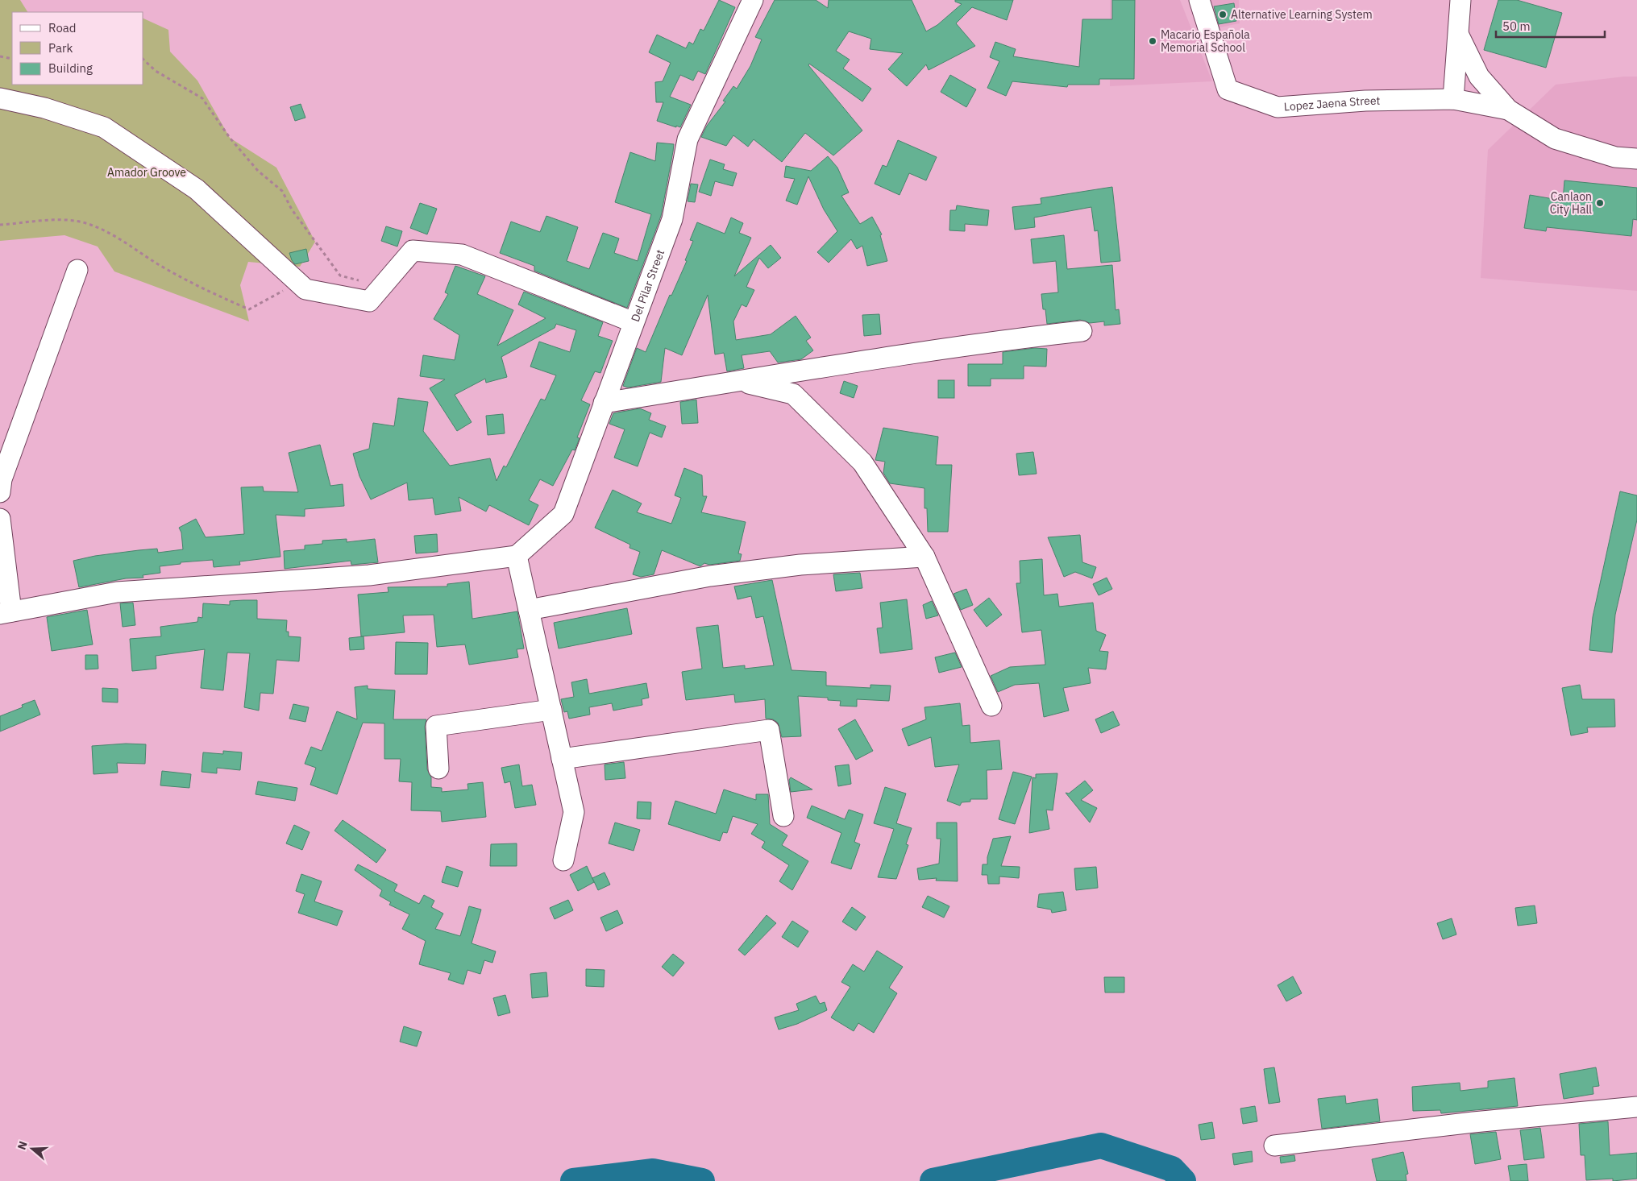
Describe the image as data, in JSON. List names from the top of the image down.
{
  "streets": {
    "street": ["Lopez Jaena Street", "Del Pilar Street"]
  },
  "parks": ["Amador Groove"],
  "places": ["Alternative Learning System", "Macario Española Memorial School", "Canlaon City Hall"],
  "legend": ["Road", "Park", "Building"],
  "scale_bar": "50 m",
  "north": "left"
}
